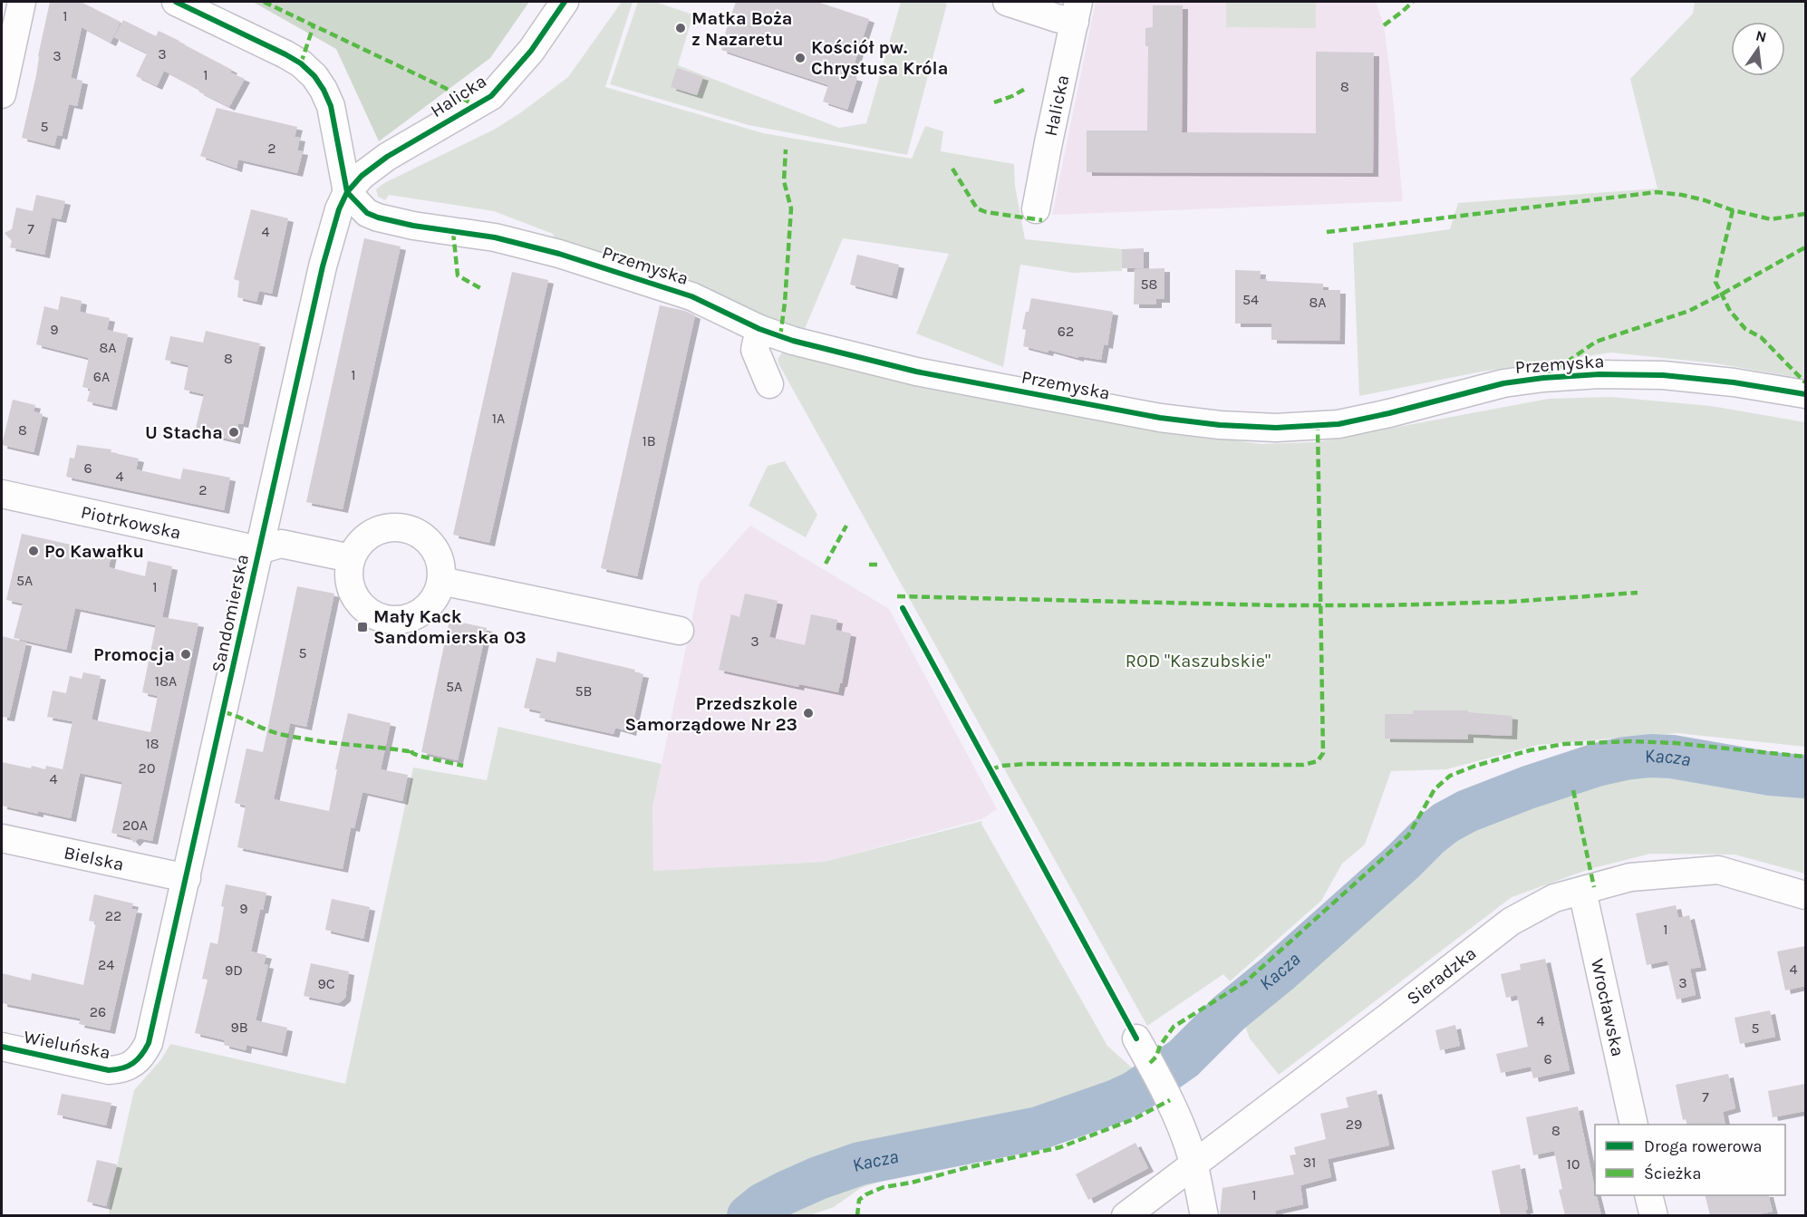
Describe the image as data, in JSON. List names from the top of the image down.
{
  "streets": {
    "street": [
      "Halicka",
      "Przemyska",
      "Piotrkowska",
      "Sandomierska",
      "Bielska",
      "Sieradzka",
      "Wrocławska",
      "Wieluńska"
    ]
  },
  "crossings": [
    ["Halicka", "Przemyska"],
    ["Halicka", "Sandomierska"],
    ["Przemyska", "Sandomierska"],
    ["Piotrkowska", "Sandomierska"],
    ["Sandomierska", "Bielska"],
    ["Sandomierska", "Wieluńska"],
    ["Sieradzka", "Wrocławska"]
  ],
  "water": ["Kacza"],
  "parks": ["ROD \"Kaszubskie\""],
  "places": {
    "other": [
      "Matka Boża z Nazaretu",
      "Kościół pw. Chrystusa Króla",
      "U Stacha",
      "Po Kawałku",
      "Promocja",
      "Przedszkole Samorządowe Nr 23"
    ],
    "transit": ["Mały Kack Sandomierska 03"]
  },
  "house_numbers": [
    "1",
    "3",
    "3",
    "1",
    "8",
    "5",
    "2",
    "7",
    "4",
    "58",
    "54",
    "8A",
    "9",
    "62",
    "8A",
    "8",
    "1",
    "6A",
    "1A",
    "8",
    "1B",
    "6",
    "4",
    "2",
    "5A",
    "1",
    "3",
    "5",
    "18A",
    "5A",
    "5B",
    "18",
    "20",
    "4",
    "20A",
    "9",
    "22",
    "1",
    "24",
    "4",
    "9D",
    "3",
    "9C",
    "26",
    "4",
    "9B",
    "5",
    "6",
    "7",
    "29",
    "8",
    "31",
    "10",
    "1"
  ],
  "legend": ["Droga rowerowa", "Ścieżka"],
  "north": "top"
}
